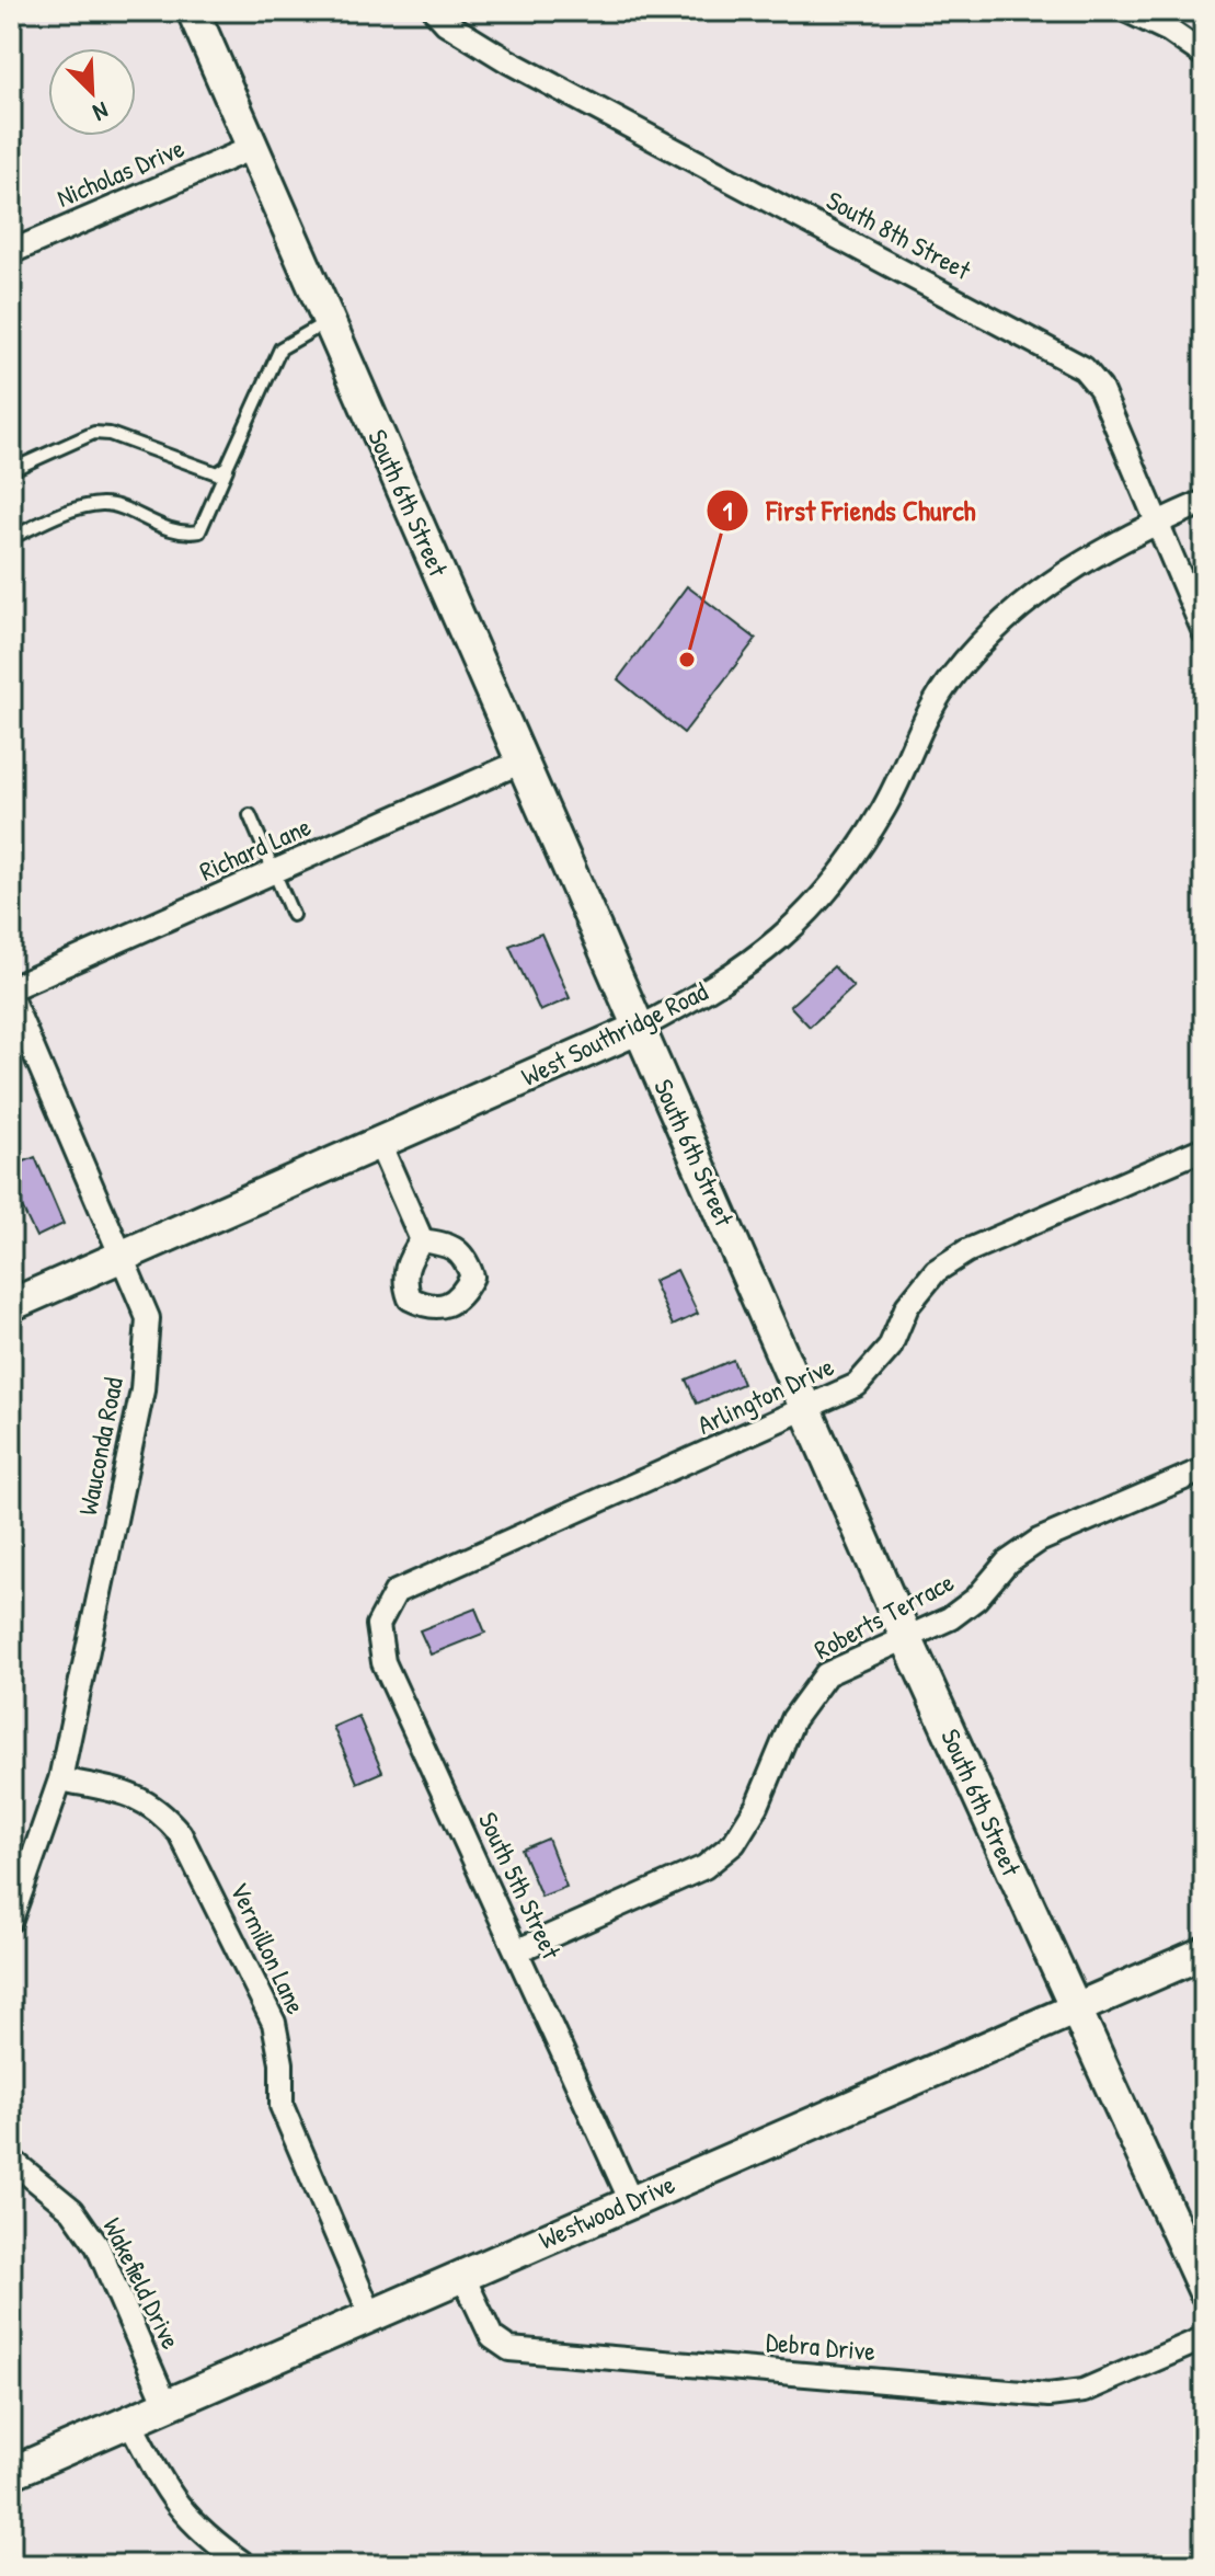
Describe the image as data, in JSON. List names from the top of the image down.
{
  "streets": {
    "main road": ["South 6th Street", "West Southridge Road", "Westwood Drive"],
    "street": [
      "Nicholas Drive",
      "South 8th Street",
      "Richard Lane",
      "Arlington Drive",
      "Wauconda Road",
      "Roberts Terrace",
      "South 5th Street",
      "Vermillon Lane",
      "Wakefield Drive",
      "Debra Drive"
    ]
  },
  "crossings": [
    ["Nicholas Drive", "South 6th Street"],
    ["South 8th Street", "West Southridge Road"],
    ["South 6th Street", "Richard Lane"],
    ["South 6th Street", "West Southridge Road"],
    ["South 6th Street", "Arlington Drive"],
    ["South 6th Street", "Roberts Terrace"],
    ["South 6th Street", "Westwood Drive"],
    ["West Southridge Road", "Wauconda Road"],
    ["Arlington Drive", "South 5th Street"],
    ["Wauconda Road", "Vermillon Lane"],
    ["Roberts Terrace", "South 5th Street"],
    ["South 5th Street", "Westwood Drive"],
    ["Vermillon Lane", "Westwood Drive"],
    ["Westwood Drive", "Wakefield Drive"],
    ["Westwood Drive", "Debra Drive"]
  ],
  "places": ["First Friends Church"],
  "north": "bottom right"
}
